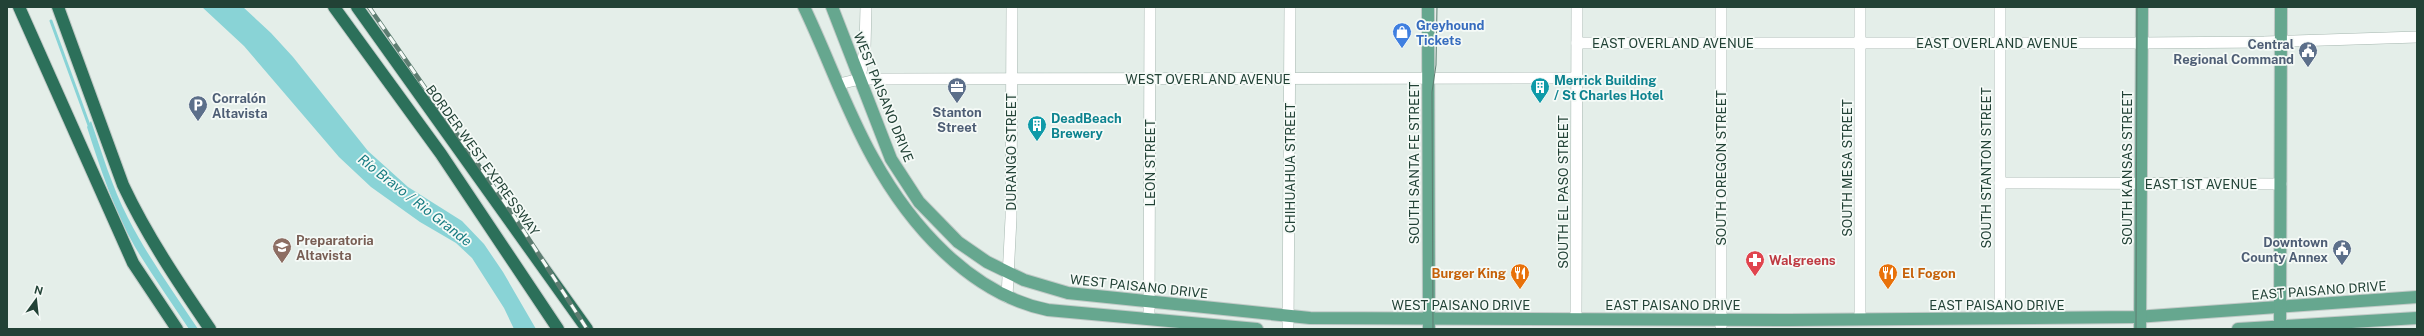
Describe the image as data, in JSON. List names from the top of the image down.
{
  "streets": {
    "highway": ["BORDER WEST EXPRESSWAY"],
    "main road": [
      "WEST PAISANO DRIVE",
      "SOUTH SANTA FE STREET",
      "SOUTH KANSAS STREET",
      "EAST PAISANO DRIVE"
    ],
    "street": [
      "EAST OVERLAND AVENUE",
      "WEST OVERLAND AVENUE",
      "DURANGO STREET",
      "LEON STREET",
      "CHIHUAHUA STREET",
      "SOUTH OREGON STREET",
      "SOUTH MESA STREET",
      "SOUTH STANTON STREET",
      "EAST 1ST AVENUE",
      "SOUTH EL PASO STREET"
    ]
  },
  "crossings": [
    ["EAST OVERLAND AVENUE", "SOUTH OREGON STREET"],
    ["EAST OVERLAND AVENUE", "SOUTH MESA STREET"],
    ["EAST OVERLAND AVENUE", "SOUTH STANTON STREET"],
    ["EAST OVERLAND AVENUE", "SOUTH KANSAS STREET"],
    ["EAST OVERLAND AVENUE", "SOUTH EL PASO STREET"],
    ["WEST OVERLAND AVENUE", "WEST PAISANO DRIVE"],
    ["WEST OVERLAND AVENUE", "DURANGO STREET"],
    ["WEST OVERLAND AVENUE", "LEON STREET"],
    ["WEST OVERLAND AVENUE", "SOUTH SANTA FE STREET"],
    ["WEST OVERLAND AVENUE", "CHIHUAHUA STREET"],
    ["WEST OVERLAND AVENUE", "SOUTH EL PASO STREET"],
    ["WEST PAISANO DRIVE", "DURANGO STREET"],
    ["WEST PAISANO DRIVE", "LEON STREET"],
    ["WEST PAISANO DRIVE", "SOUTH SANTA FE STREET"],
    ["WEST PAISANO DRIVE", "CHIHUAHUA STREET"],
    ["WEST PAISANO DRIVE", "SOUTH EL PASO STREET"],
    ["WEST PAISANO DRIVE", "EAST PAISANO DRIVE"],
    ["SOUTH OREGON STREET", "EAST PAISANO DRIVE"],
    ["SOUTH MESA STREET", "EAST PAISANO DRIVE"],
    ["SOUTH STANTON STREET", "EAST 1ST AVENUE"],
    ["SOUTH STANTON STREET", "EAST PAISANO DRIVE"],
    ["SOUTH KANSAS STREET", "EAST 1ST AVENUE"],
    ["SOUTH KANSAS STREET", "EAST PAISANO DRIVE"],
    ["SOUTH EL PASO STREET", "EAST PAISANO DRIVE"]
  ],
  "water": ["Río Bravo / Rio Grande"],
  "places": {
    "shop": ["Greyhound Tickets"],
    "public building": ["Central Regional Command", "Downtown County Annex"],
    "office": ["Stanton Street"],
    "building": ["Merrick Building / St Charles Hotel", "DeadBeach Brewery"],
    "parking": ["Corralón Altavista"],
    "school or university": ["Preparatoria Altavista"],
    "pharmacy": ["Walgreens"],
    "restaurant": ["Burger King", "El Fogon"]
  },
  "north": "top"
}
